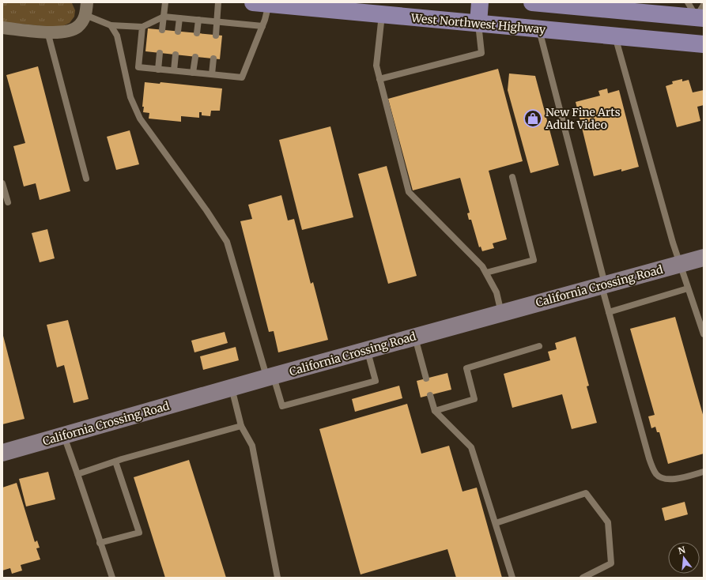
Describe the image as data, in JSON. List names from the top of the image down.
{
  "streets": {
    "main road": ["West Northwest Highway"],
    "street": ["California Crossing Road"]
  },
  "places": {
    "shop": ["New Fine Arts Adult Video"]
  },
  "north": "top"
}
